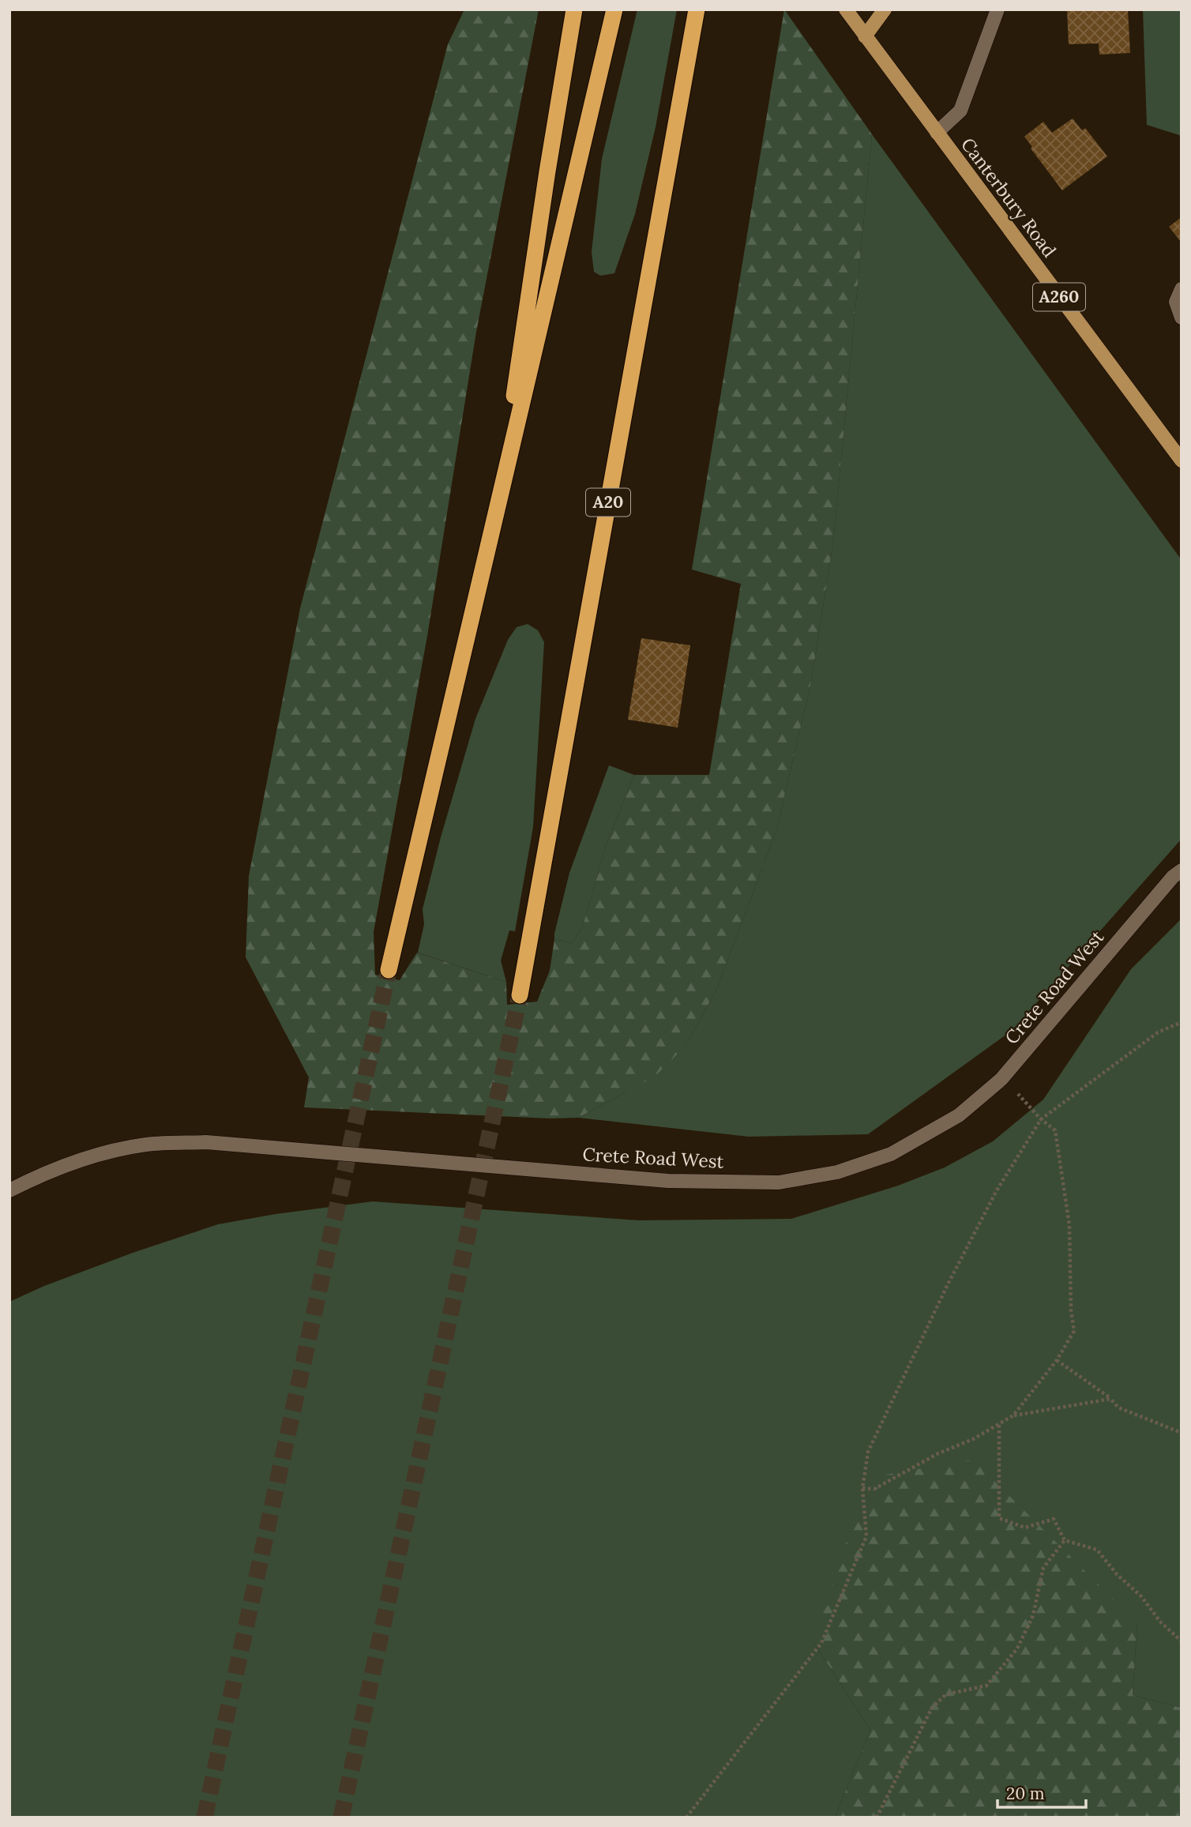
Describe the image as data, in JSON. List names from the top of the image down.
{
  "streets": {
    "highway": ["A20"],
    "main road": ["Canterbury Road", "A260"],
    "street": ["Crete Road West"]
  },
  "crossings": [
    ["Canterbury Road", "A260"]
  ],
  "scale_bar": "20 m"
}
